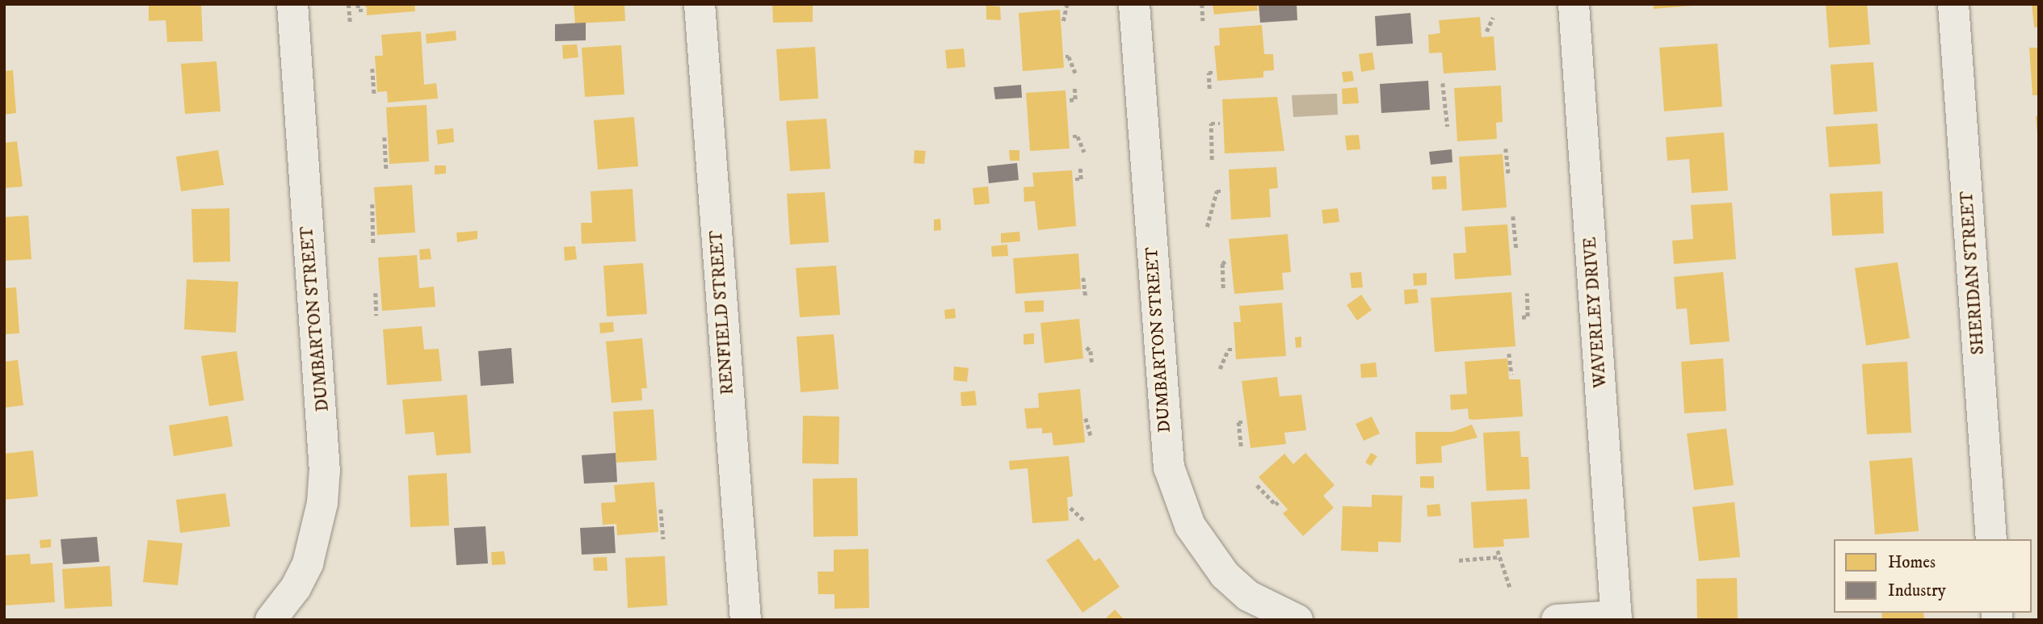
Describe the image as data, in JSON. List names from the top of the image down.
{
  "streets": {
    "street": [
      "SHERIDAN STREET",
      "RENFIELD STREET",
      "WAVERLEY DRIVE",
      "DUMBARTON STREET"
    ]
  },
  "legend": ["Homes", "Industry"]
}
